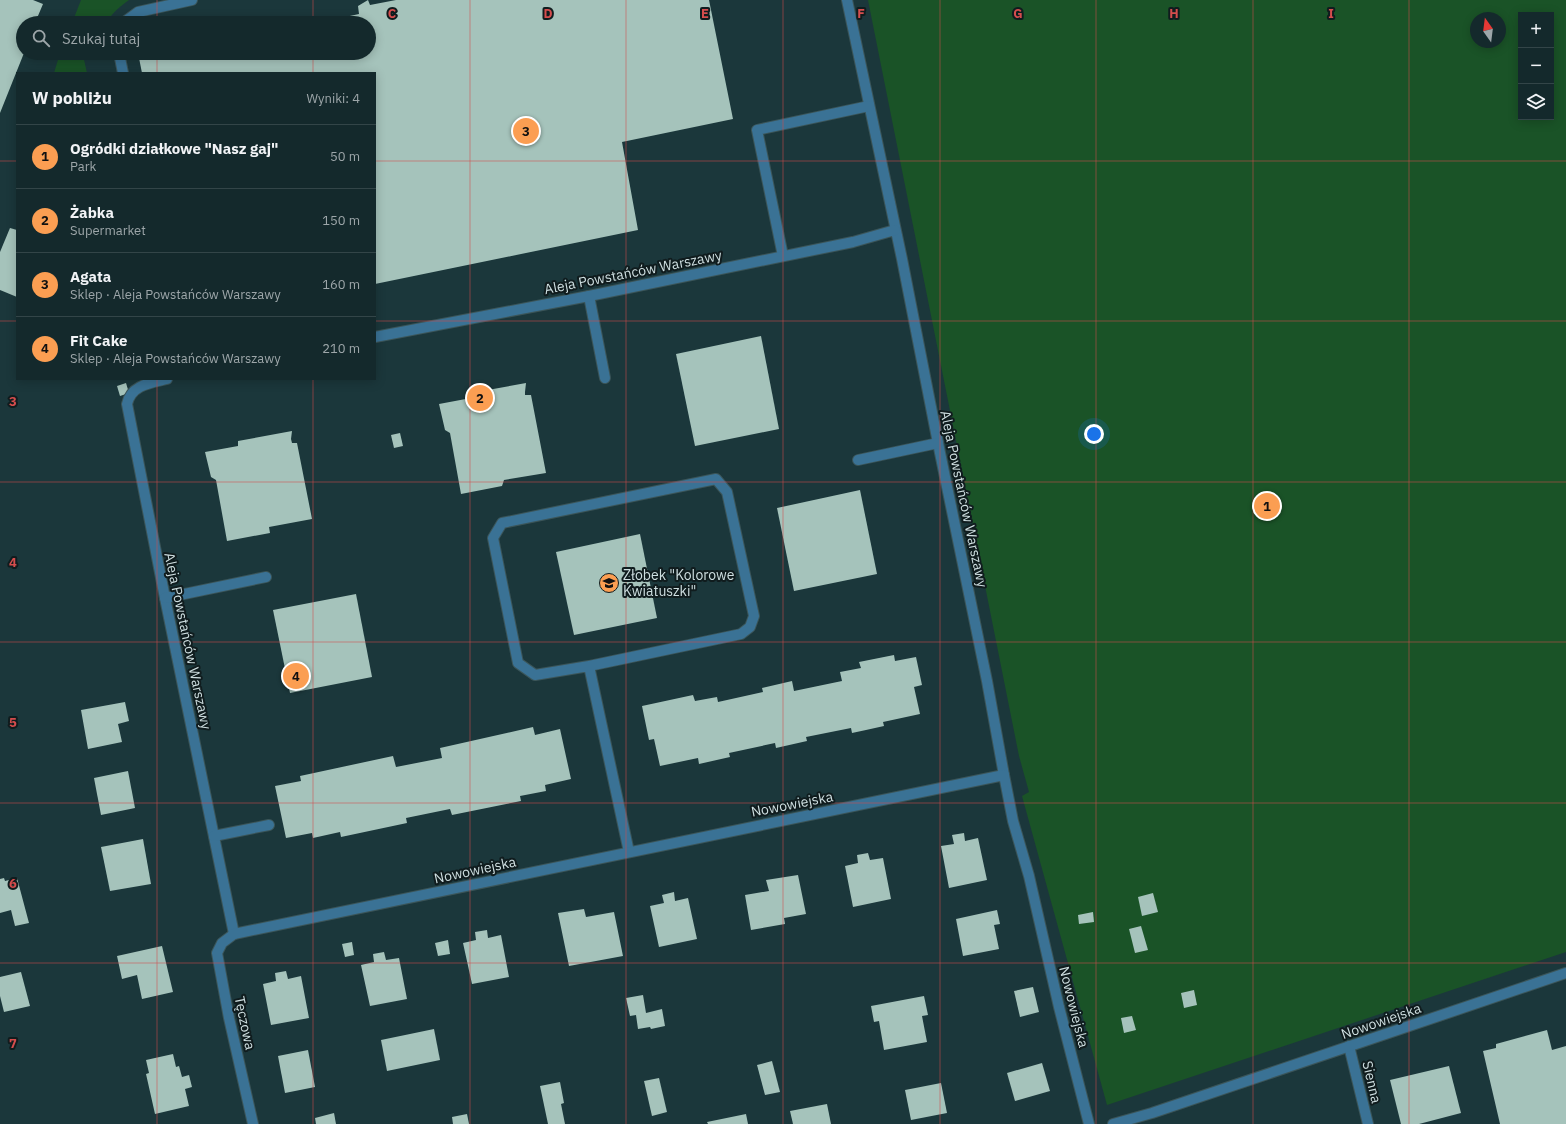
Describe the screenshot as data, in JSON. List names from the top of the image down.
{
  "streets": {
    "street": [
      "Aleja Powstańców Warszawy",
      "Nowowiejska",
      "Tęczowa",
      "Sienna"
    ]
  },
  "crossings": [
    ["Aleja Powstańców Warszawy", "Nowowiejska"],
    ["Aleja Powstańców Warszawy", "Tęczowa"],
    ["Nowowiejska", "Tęczowa"],
    ["Nowowiejska", "Sienna"]
  ],
  "places": {
    "school or university": ["Złobek \"Kolorowe Kwiatuszki\""]
  },
  "north": "top",
  "page": {
    "map_buttons": ["+", "−"],
    "search": "Szukaj tutaj",
    "heading": ["W pobliżu", "Wyniki: 4"],
    "pins": [
      "3",
      "2",
      "1",
      "4"
    ],
    "list": [
      {
        "mark": "1",
        "name": "Ogródki działkowe \"Nasz gaj\"",
        "note": "Park",
        "value": "50 m"
      },
      {
        "mark": "2",
        "name": "Żabka",
        "note": "Supermarket",
        "value": "150 m"
      },
      {
        "mark": "3",
        "name": "Agata",
        "note": "Sklep · Aleja Powstańców Warszawy",
        "value": "160 m"
      },
      {
        "mark": "4",
        "name": "Fit Cake",
        "note": "Sklep · Aleja Powstańców Warszawy",
        "value": "210 m"
      }
    ]
  },
  "grid": {
    "columns": [
      "C",
      "D",
      "E",
      "F",
      "G",
      "H",
      "I"
    ],
    "rows": [
      "3",
      "4",
      "5",
      "6",
      "7"
    ]
  }
}
